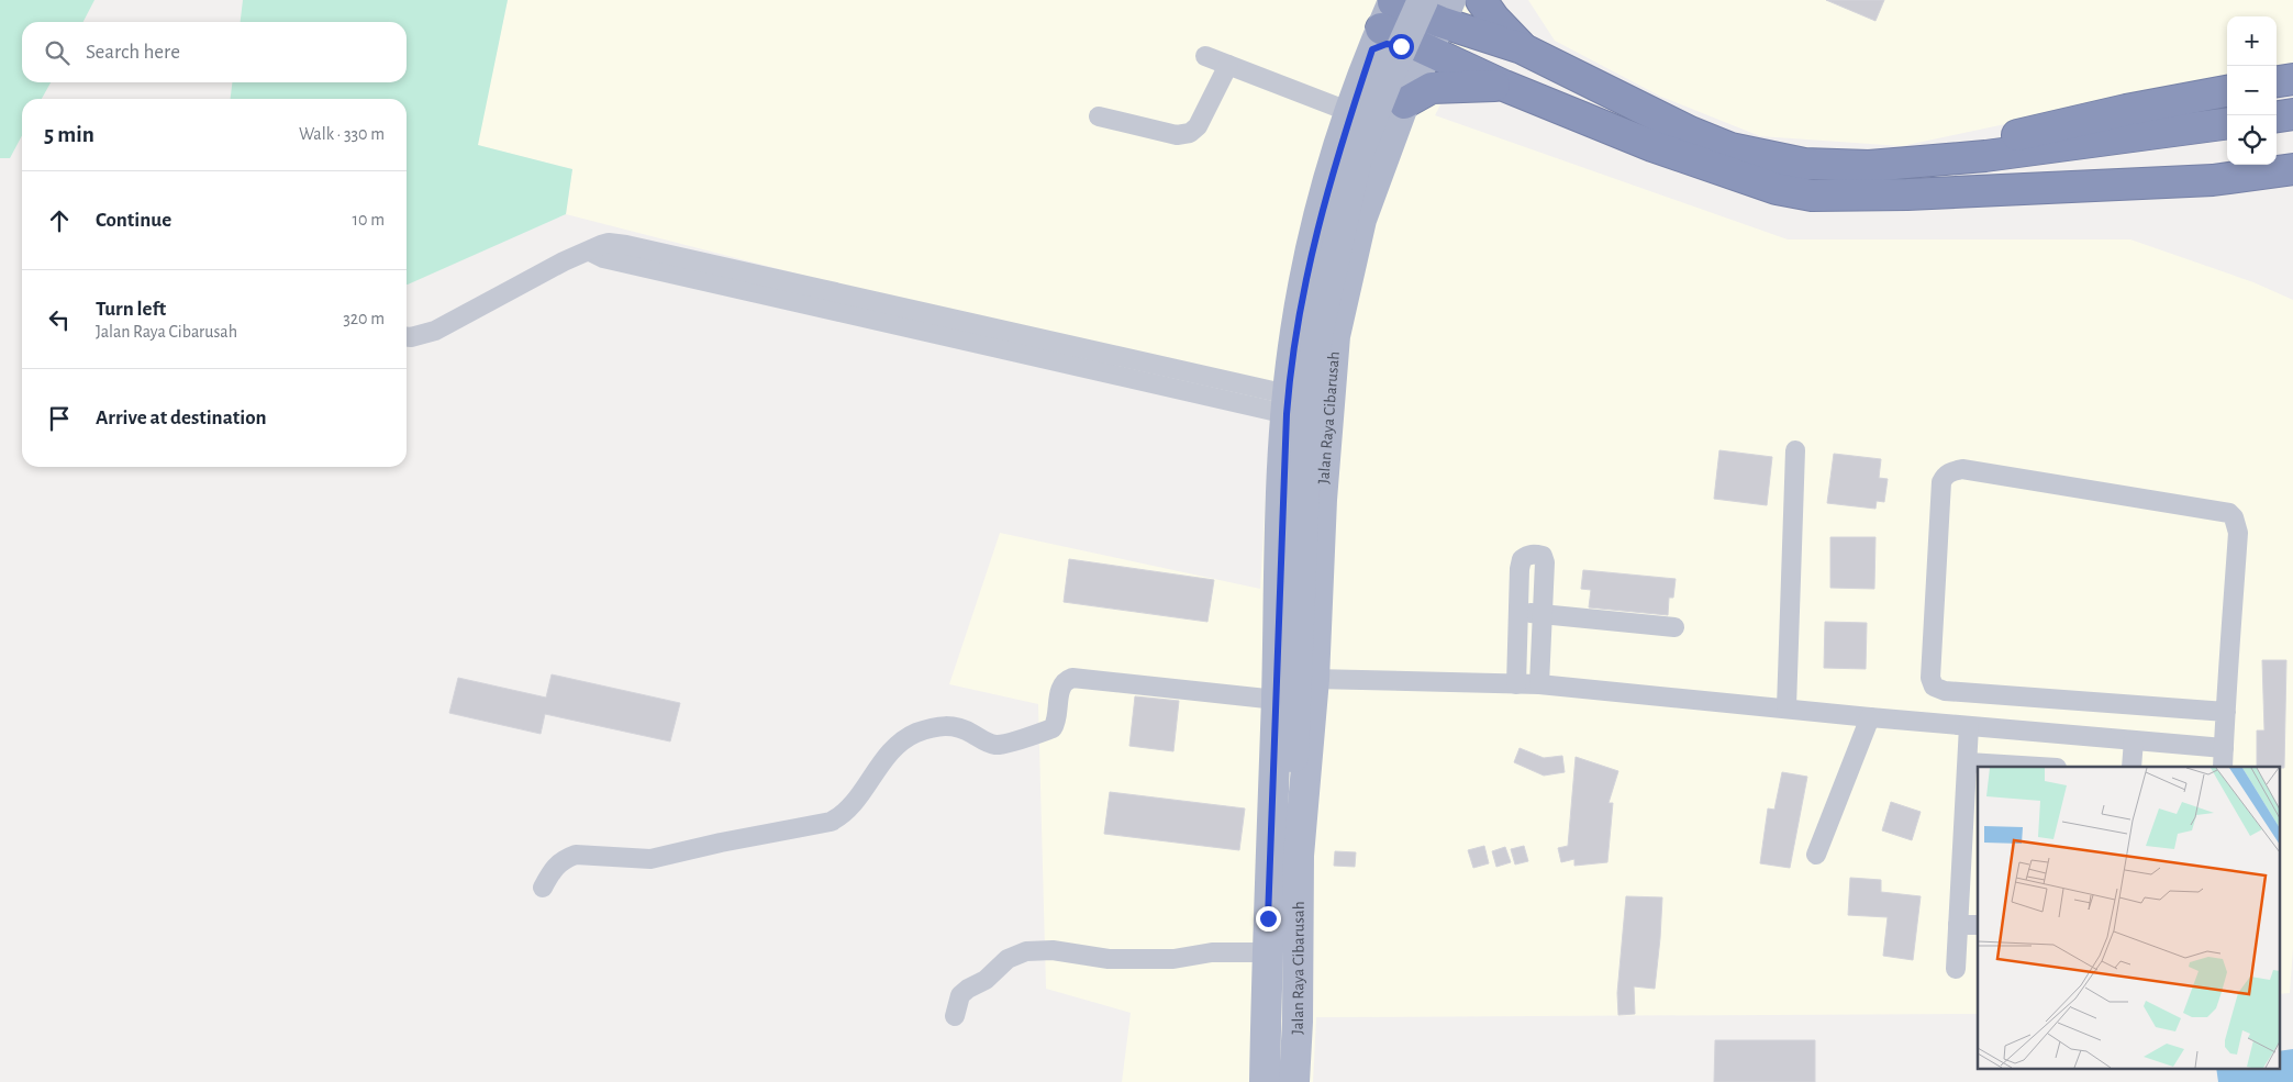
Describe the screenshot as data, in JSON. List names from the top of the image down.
{
  "streets": {
    "main road": ["Jalan Raya Cibarusah"]
  },
  "page": {
    "map_buttons": ["+", "−"],
    "search": "Search here",
    "heading": ["5 min", "Walk · 330 m"],
    "list": [
      ["Continue", "10 m"],
      ["Turn left", "Jalan Raya Cibarusah", "320 m"],
      "Arrive at destination"
    ]
  }
}
